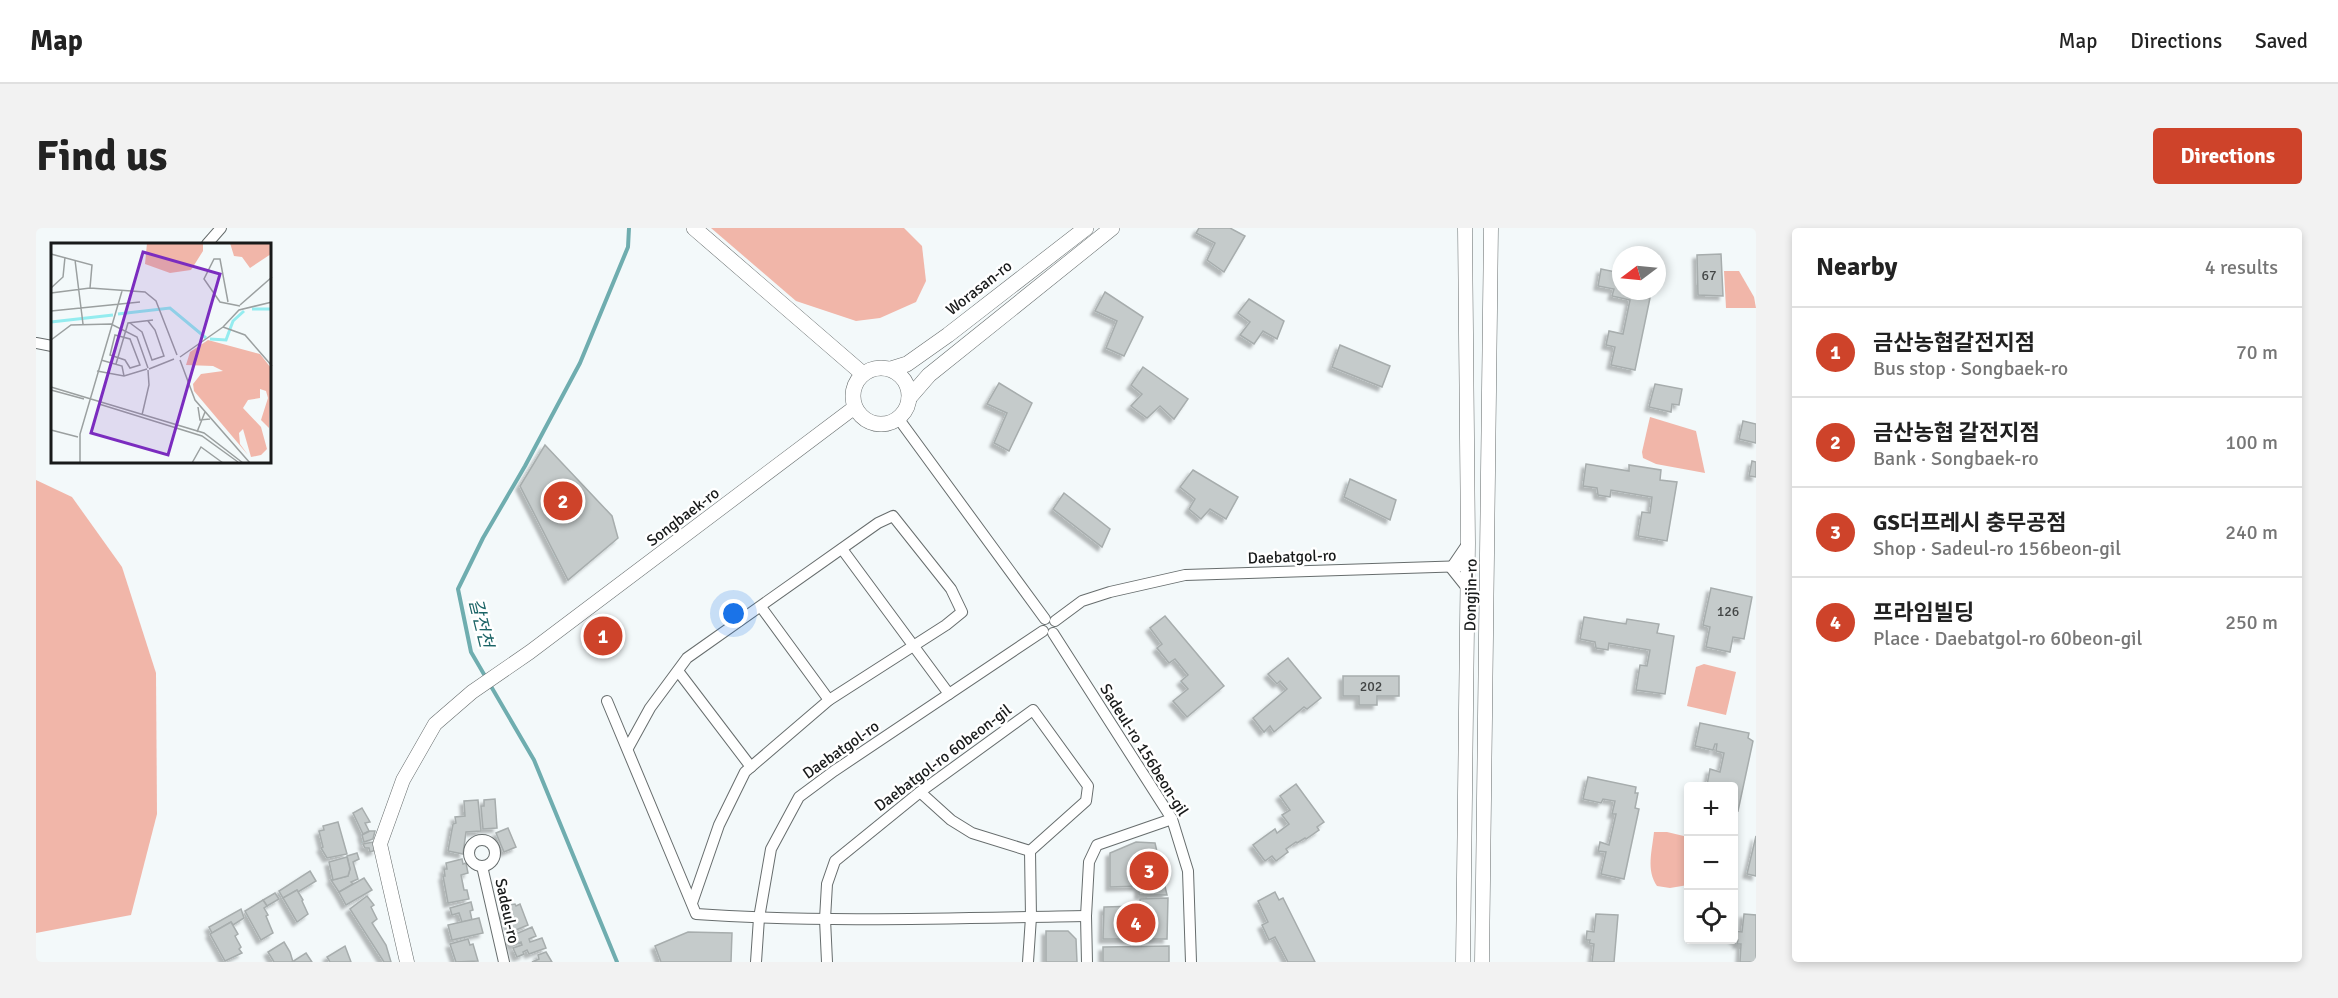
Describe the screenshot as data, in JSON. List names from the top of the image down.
{
  "streets": {
    "main road": ["Worasan-ro"],
    "street": [
      "Songbaek-ro",
      "Daebatgol-ro",
      "Dongjin-ro",
      "Sadeul-ro 156beon-gil",
      "Daebatgol-ro 60beon-gil",
      "Sadeul-ro"
    ]
  },
  "crossings": [
    ["Worasan-ro", "Songbaek-ro"],
    ["Daebatgol-ro", "Dongjin-ro"],
    ["Daebatgol-ro", "Sadeul-ro 156beon-gil"]
  ],
  "water": ["갈전천"],
  "house_numbers": ["67", "126", "202"],
  "north": "left",
  "page": {
    "header": "Map",
    "nav": ["Map", "Directions", "Saved"],
    "buttons": "Directions",
    "title": "Find us",
    "heading": ["Nearby", "4 results"],
    "list": [
      {
        "mark": "1",
        "name": "금산농협갈전지점",
        "note": "Bus stop · Songbaek-ro",
        "value": "70 m"
      },
      {
        "mark": "2",
        "name": "금산농협 갈전지점",
        "note": "Bank · Songbaek-ro",
        "value": "100 m"
      },
      {
        "mark": "3",
        "name": "GS더프레시 충무공점",
        "note": "Shop · Sadeul-ro 156beon-gil",
        "value": "240 m"
      },
      {
        "mark": "4",
        "name": "프라임빌딩",
        "note": "Place · Daebatgol-ro 60beon-gil",
        "value": "250 m"
      }
    ],
    "pins": [
      "2",
      "1",
      "3",
      "4"
    ],
    "map_buttons": ["+", "−"]
  }
}
